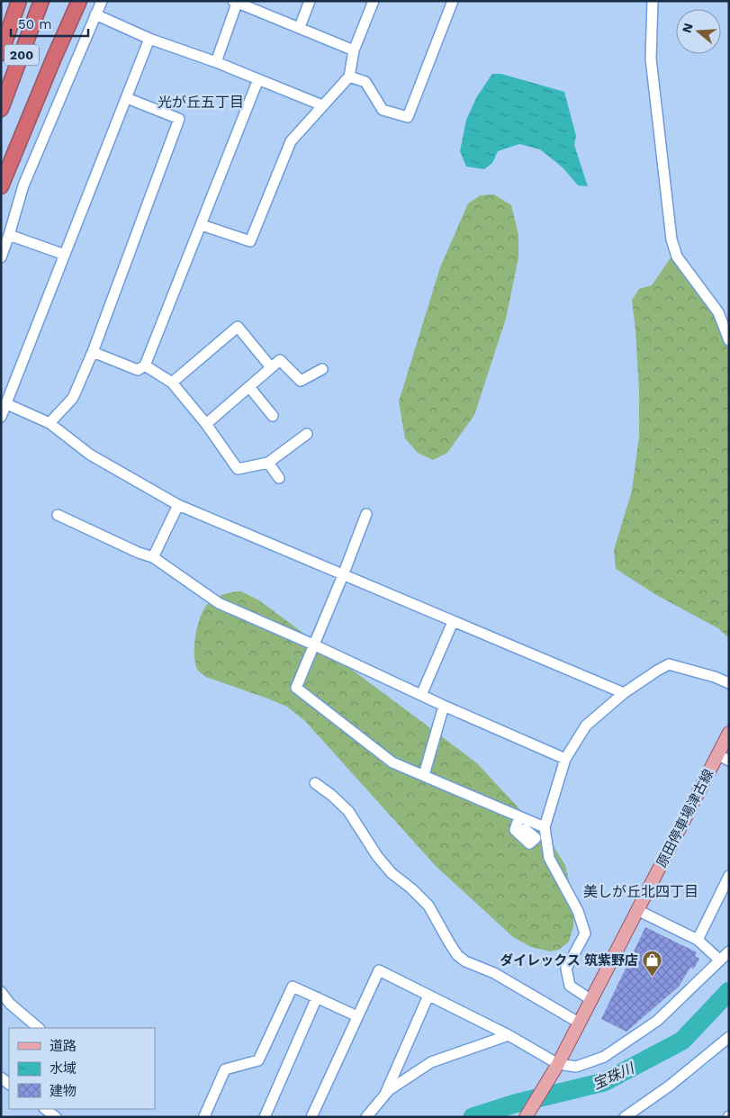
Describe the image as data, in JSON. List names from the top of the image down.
{
  "streets": {
    "highway": ["200"],
    "main road": ["原田停車場津古線"]
  },
  "districts": ["光が丘五丁目", "美しが丘北四丁目"],
  "water": ["宝珠川"],
  "places": {
    "shop": ["ダイレックス 筑紫野店"]
  },
  "legend": ["道路", "水域", "建物"],
  "scale_bar": "50 m",
  "north": "left"
}
